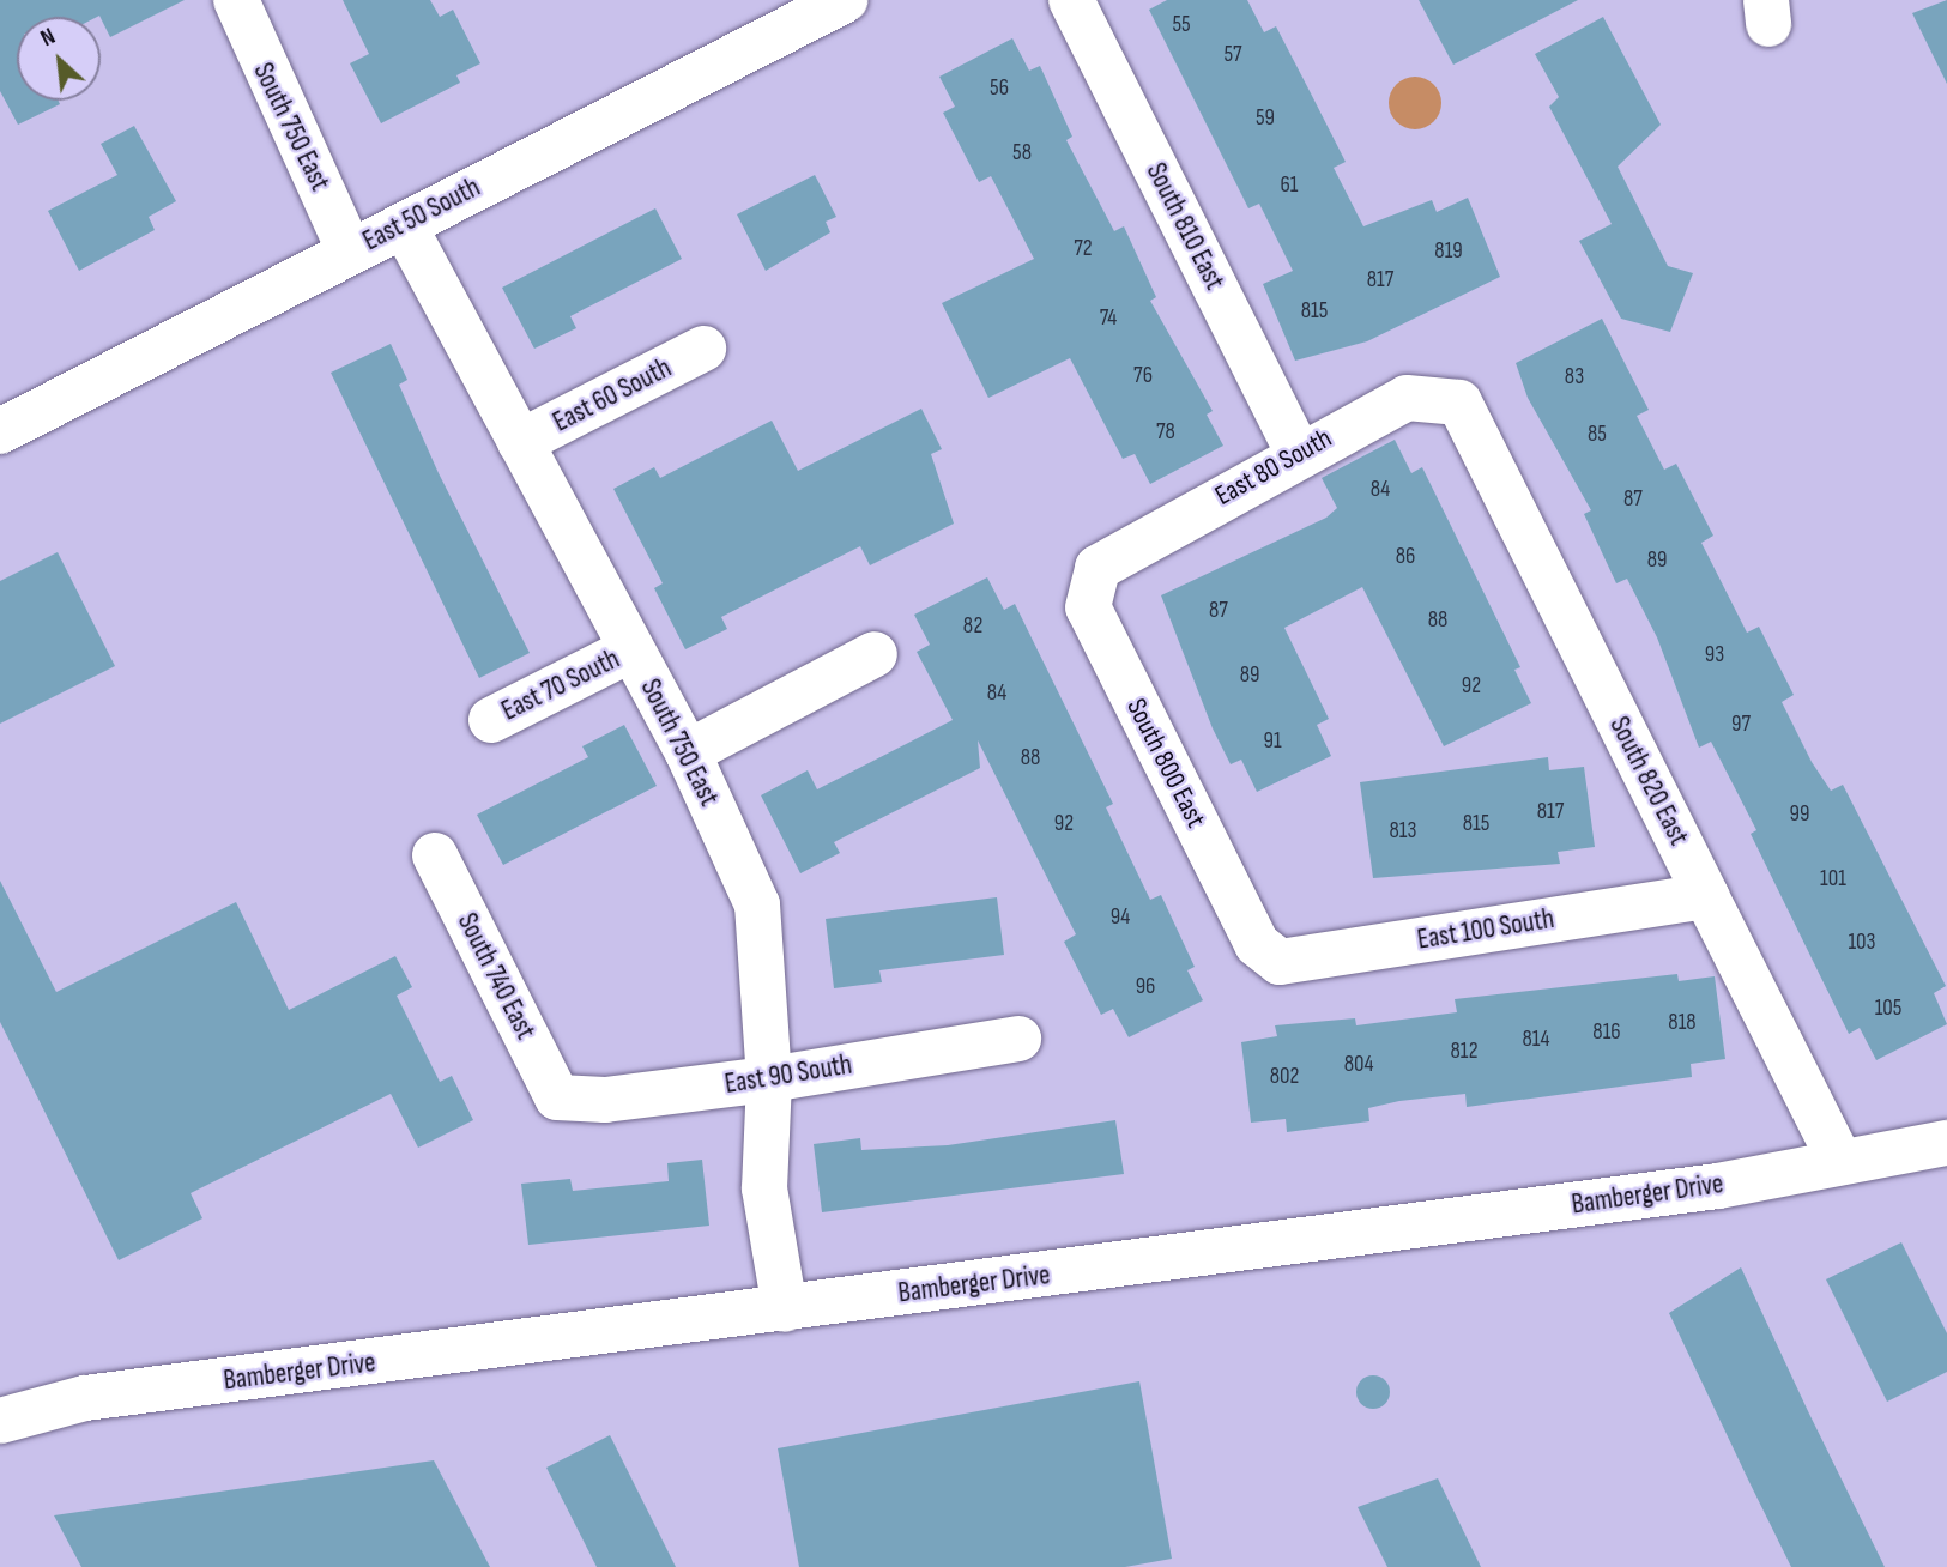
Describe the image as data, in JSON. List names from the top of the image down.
{
  "streets": {
    "street": [
      "South 750 East",
      "East 50 South",
      "South 810 East",
      "East 60 South",
      "East 80 South",
      "East 70 South",
      "South 800 East",
      "South 820 East",
      "East 100 South",
      "South 740 East",
      "East 90 South",
      "Bamberger Drive"
    ]
  },
  "crossings": [
    ["South 750 East", "East 50 South"],
    ["South 750 East", "East 60 South"],
    ["South 750 East", "East 70 South"],
    ["South 750 East", "East 90 South"],
    ["South 750 East", "Bamberger Drive"],
    ["South 810 East", "East 80 South"],
    ["East 80 South", "South 800 East"],
    ["East 80 South", "South 820 East"],
    ["South 800 East", "East 100 South"],
    ["South 820 East", "East 100 South"],
    ["South 820 East", "Bamberger Drive"],
    ["South 740 East", "East 90 South"]
  ],
  "house_numbers": [
    "55",
    "57",
    "56",
    "59",
    "58",
    "61",
    "72",
    "819",
    "817",
    "815",
    "74",
    "76",
    "83",
    "78",
    "85",
    "84",
    "87",
    "86",
    "89",
    "87",
    "88",
    "82",
    "93",
    "89",
    "92",
    "84",
    "97",
    "91",
    "88",
    "817",
    "99",
    "92",
    "815",
    "813",
    "101",
    "94",
    "103",
    "96",
    "105",
    "818",
    "816",
    "814",
    "812",
    "804",
    "802"
  ],
  "north": "top left"
}
